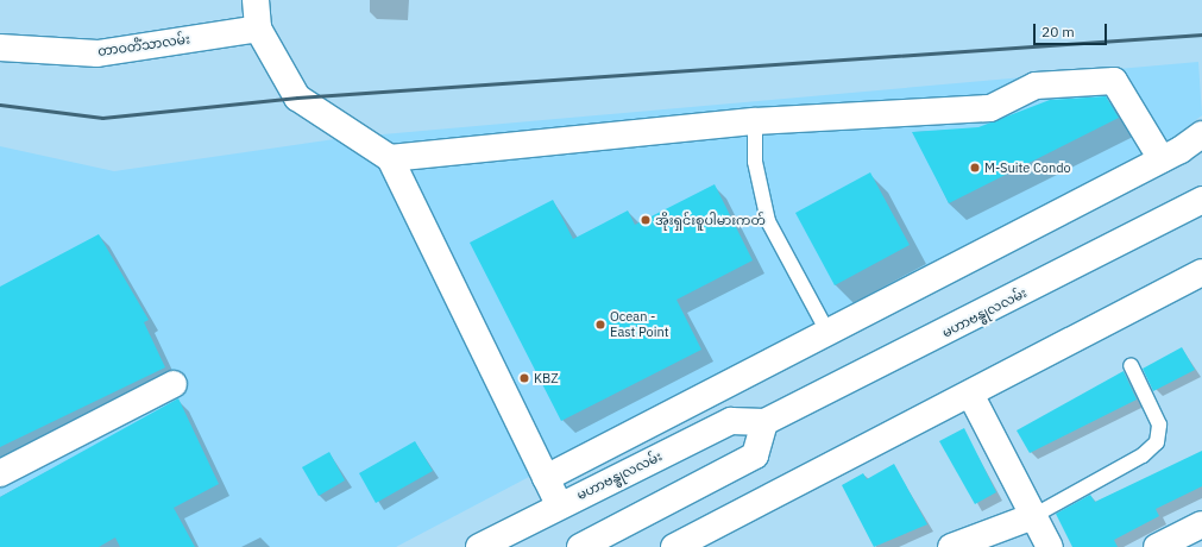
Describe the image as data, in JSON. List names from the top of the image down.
{
  "streets": {
    "street": ["တာဝတိံသာလမ်း", "မဟာဗန္ဓုလလမ်း"]
  },
  "places": [
    "M-Suite Condo",
    "အိုးရှင်းစူပါမားကတ်",
    "Ocean - East Point",
    "KBZ"
  ],
  "scale_bar": "20 m"
}
